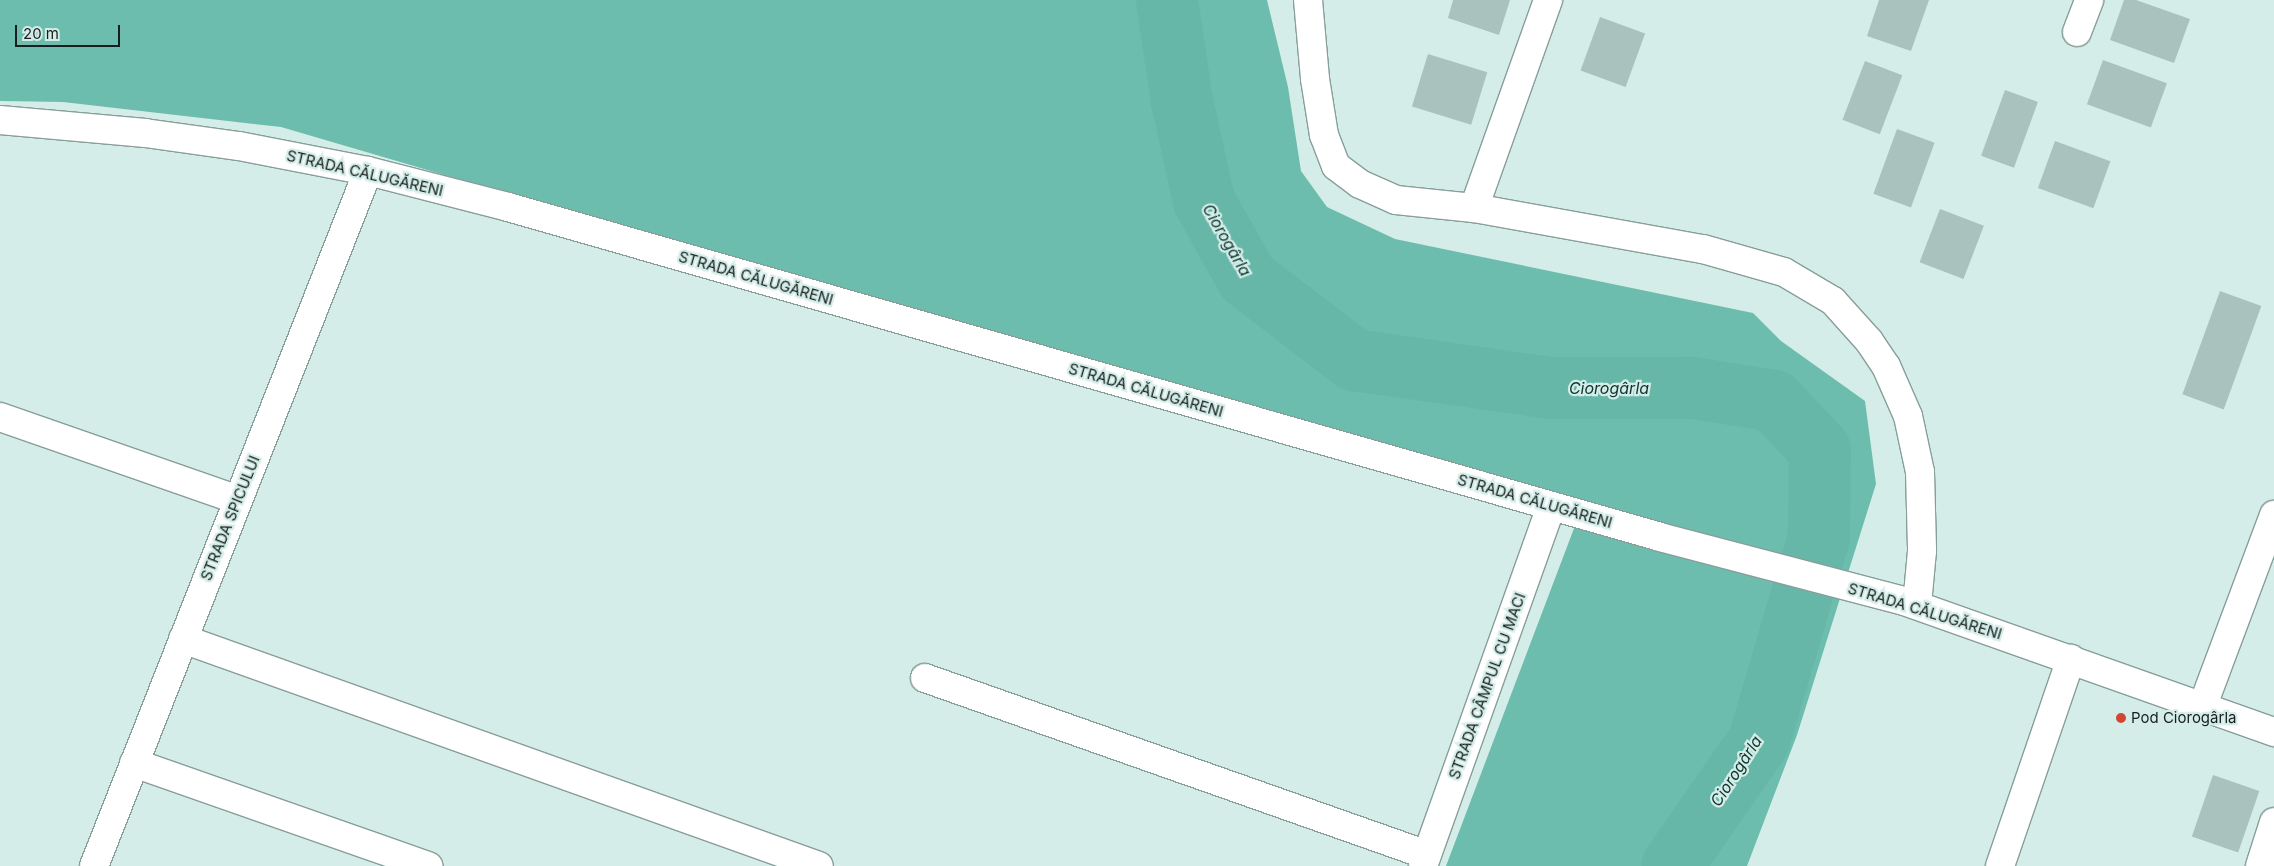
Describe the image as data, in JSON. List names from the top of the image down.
{
  "streets": {
    "street": ["STRADA CĂLUGĂRENI", "STRADA SPICULUI", "STRADA CÂMPUL CU MACI"]
  },
  "crossings": [
    ["STRADA CĂLUGĂRENI", "STRADA SPICULUI"],
    ["STRADA CĂLUGĂRENI", "STRADA CÂMPUL CU MACI"]
  ],
  "water": ["Ciorogârla"],
  "places": ["Pod Ciorogârla"],
  "scale_bar": "20 m"
}
